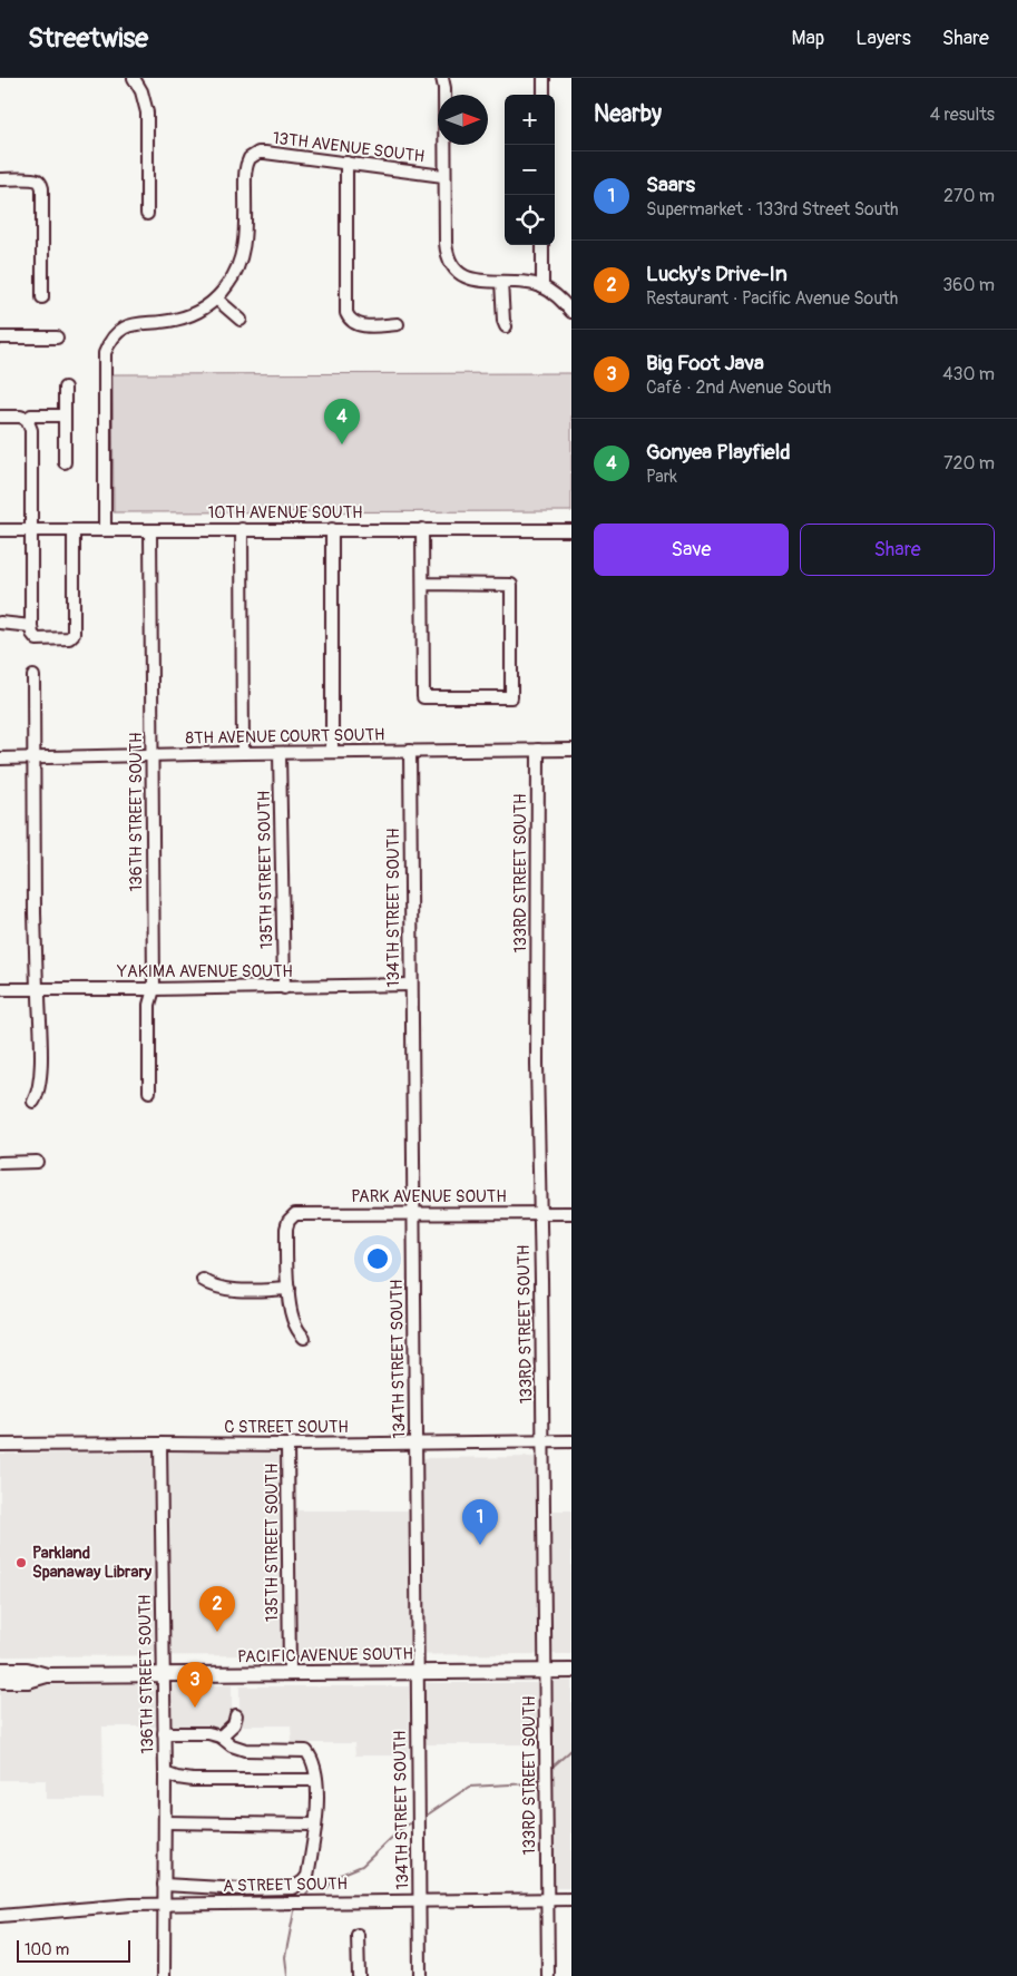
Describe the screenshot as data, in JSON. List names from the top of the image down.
{
  "streets": {
    "main road": ["PACIFIC AVENUE SOUTH"],
    "street": [
      "13TH AVENUE SOUTH",
      "10TH AVENUE SOUTH",
      "8TH AVENUE COURT SOUTH",
      "136TH STREET SOUTH",
      "135TH STREET SOUTH",
      "133RD STREET SOUTH",
      "134TH STREET SOUTH",
      "YAKIMA AVENUE SOUTH",
      "PARK AVENUE SOUTH",
      "C STREET SOUTH",
      "A STREET SOUTH"
    ]
  },
  "crossings": [
    ["10TH AVENUE SOUTH", "136TH STREET SOUTH"],
    ["8TH AVENUE COURT SOUTH", "136TH STREET SOUTH"],
    ["8TH AVENUE COURT SOUTH", "135TH STREET SOUTH"],
    ["8TH AVENUE COURT SOUTH", "133RD STREET SOUTH"],
    ["8TH AVENUE COURT SOUTH", "134TH STREET SOUTH"],
    ["136TH STREET SOUTH", "YAKIMA AVENUE SOUTH"],
    ["136TH STREET SOUTH", "C STREET SOUTH"],
    ["136TH STREET SOUTH", "PACIFIC AVENUE SOUTH"],
    ["136TH STREET SOUTH", "A STREET SOUTH"],
    ["135TH STREET SOUTH", "YAKIMA AVENUE SOUTH"],
    ["135TH STREET SOUTH", "C STREET SOUTH"],
    ["135TH STREET SOUTH", "PACIFIC AVENUE SOUTH"],
    ["133RD STREET SOUTH", "PARK AVENUE SOUTH"],
    ["133RD STREET SOUTH", "C STREET SOUTH"],
    ["133RD STREET SOUTH", "PACIFIC AVENUE SOUTH"],
    ["133RD STREET SOUTH", "A STREET SOUTH"],
    ["134TH STREET SOUTH", "YAKIMA AVENUE SOUTH"],
    ["134TH STREET SOUTH", "PARK AVENUE SOUTH"],
    ["134TH STREET SOUTH", "C STREET SOUTH"],
    ["134TH STREET SOUTH", "PACIFIC AVENUE SOUTH"],
    ["134TH STREET SOUTH", "A STREET SOUTH"]
  ],
  "places": ["Parkland Spanaway Library"],
  "scale_bar": "100 m",
  "north": "right",
  "page": {
    "header": "Streetwise",
    "nav": ["Map", "Layers", "Share"],
    "heading": ["Nearby", "4 results"],
    "map_buttons": ["+", "−"],
    "list": [
      {
        "mark": "1",
        "name": "Saars",
        "note": "Supermarket · 133rd Street South",
        "value": "270 m"
      },
      {
        "mark": "2",
        "name": "Lucky's Drive-In",
        "note": "Restaurant · Pacific Avenue South",
        "value": "360 m"
      },
      {
        "mark": "3",
        "name": "Big Foot Java",
        "note": "Café · 2nd Avenue South",
        "value": "430 m"
      },
      {
        "mark": "4",
        "name": "Gonyea Playfield",
        "note": "Park",
        "value": "720 m"
      }
    ],
    "pins": [
      "4",
      "1",
      "2",
      "3"
    ],
    "buttons": ["Save", "Share"],
    "scale": "100 m"
  }
}
